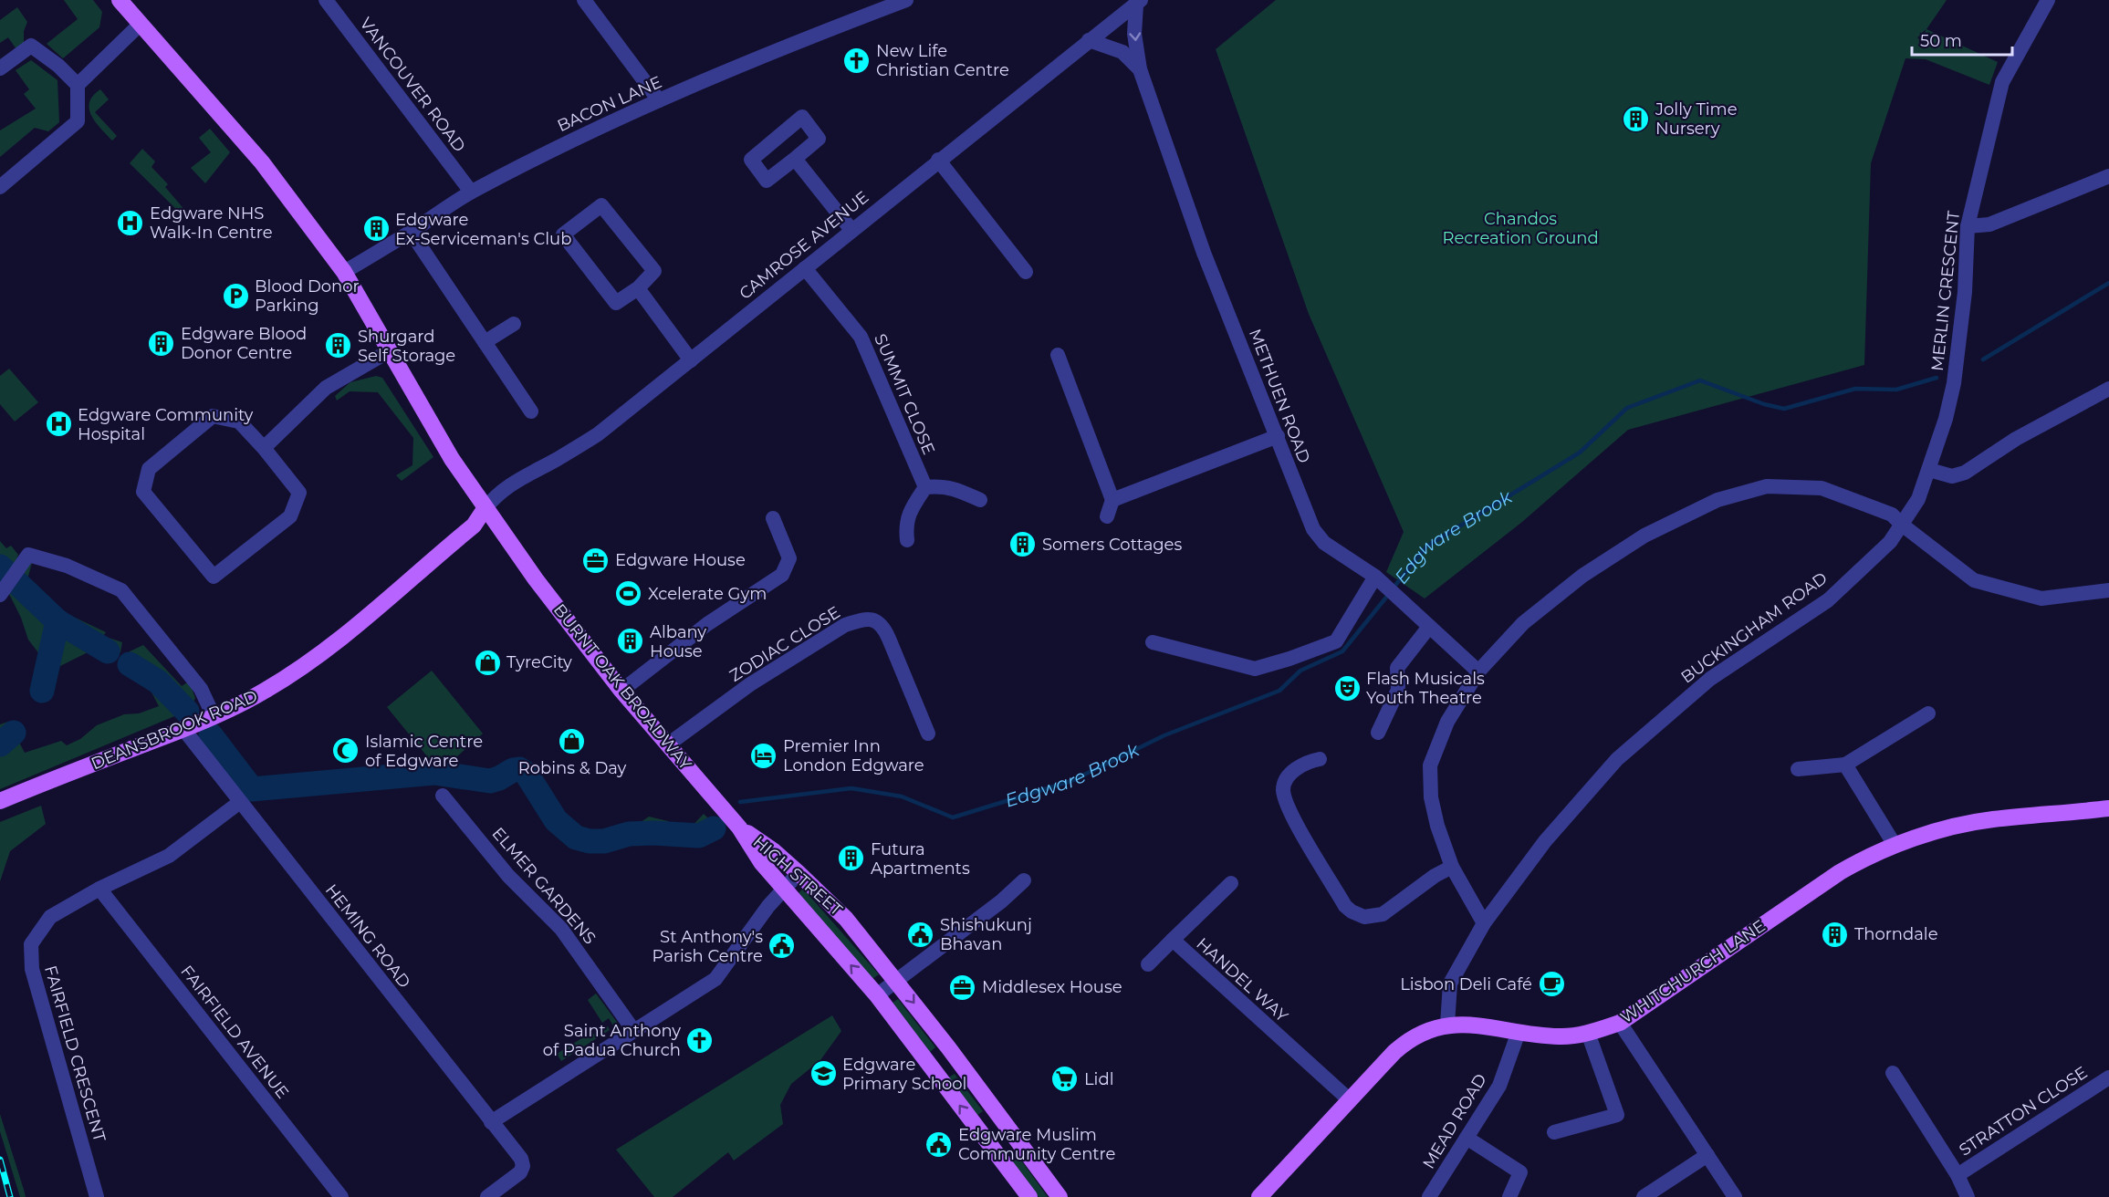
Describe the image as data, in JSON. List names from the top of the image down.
{
  "streets": {
    "main road": [
      "BURNT OAK BROADWAY",
      "DEANSBROOK ROAD",
      "HIGH STREET",
      "WHITCHURCH LANE"
    ],
    "street": [
      "VANCOUVER ROAD",
      "BACON LANE",
      "CAMROSE AVENUE",
      "MERLIN CRESCENT",
      "SUMMIT CLOSE",
      "METHUEN ROAD",
      "BUCKINGHAM ROAD",
      "ZODIAC CLOSE",
      "ELMER GARDENS",
      "HEMING ROAD",
      "HANDEL WAY",
      "FAIRFIELD AVENUE",
      "FAIRFIELD CRESCENT",
      "STRATTON CLOSE",
      "MEAD ROAD"
    ]
  },
  "crossings": [
    ["VANCOUVER ROAD", "BACON LANE"],
    ["BACON LANE", "BURNT OAK BROADWAY"],
    ["CAMROSE AVENUE", "SUMMIT CLOSE"],
    ["CAMROSE AVENUE", "METHUEN ROAD"],
    ["CAMROSE AVENUE", "BURNT OAK BROADWAY"],
    ["CAMROSE AVENUE", "DEANSBROOK ROAD"],
    ["MERLIN CRESCENT", "BUCKINGHAM ROAD"],
    ["BUCKINGHAM ROAD", "WHITCHURCH LANE"],
    ["ZODIAC CLOSE", "BURNT OAK BROADWAY"],
    ["BURNT OAK BROADWAY", "DEANSBROOK ROAD"],
    ["BURNT OAK BROADWAY", "HIGH STREET"],
    ["DEANSBROOK ROAD", "HEMING ROAD"],
    ["HEMING ROAD", "FAIRFIELD CRESCENT"],
    ["WHITCHURCH LANE", "HANDEL WAY"],
    ["WHITCHURCH LANE", "MEAD ROAD"],
    ["FAIRFIELD AVENUE", "FAIRFIELD CRESCENT"]
  ],
  "water": ["Edgware Brook"],
  "parks": ["Chandos Recreation Ground"],
  "places": {
    "church": ["New Life Christian Centre", "Saint Anthony of Padua Church"],
    "building": [
      "Jolly Time Nursery",
      "Edgware Ex-Serviceman's Club",
      "Edgware Blood Donor Centre",
      "Shurgard Self Storage",
      "Somers Cottages",
      "Albany House",
      "Futura Apartments",
      "Thorndale"
    ],
    "hospital": ["Edgware NHS Walk-In Centre", "Edgware Community Hospital"],
    "parking": ["Blood Donor Parking"],
    "office": ["Edgware House", "Middlesex House"],
    "sports": ["Xcelerate Gym"],
    "shop": ["TyreCity", "Robins & Day"],
    "theatre": ["Flash Musicals Youth Theatre"],
    "mosque": ["Islamic Centre of Edgware"],
    "hotel": ["Premier Inn London Edgware"],
    "public building": ["Shishukunj Bhavan", "St Anthony's Parish Centre", "Edgware Muslim Community Centre"],
    "cafe": ["Lisbon Deli Café"],
    "school or university": ["Edgware Primary School"],
    "supermarket": ["Lidl"]
  },
  "scale_bar": "50 m"
}
